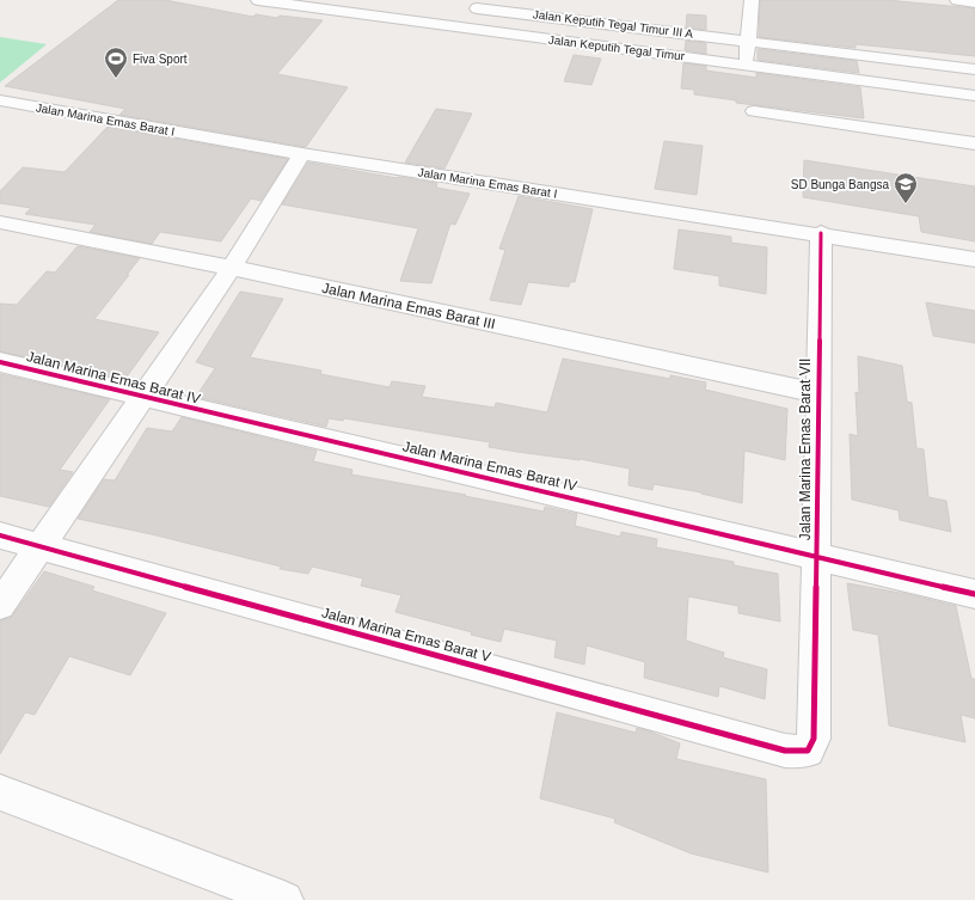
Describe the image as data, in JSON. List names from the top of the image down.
{
  "streets": {
    "street": [
      "Jalan Keputih Tegal Timur III A",
      "Jalan Keputih Tegal Timur",
      "Jalan Marina Emas Barat I",
      "Jalan Marina Emas Barat III",
      "Jalan Marina Emas Barat IV",
      "Jalan Marina Emas Barat VII",
      "Jalan Marina Emas Barat V"
    ]
  },
  "crossings": [
    ["Jalan Marina Emas Barat I", "Jalan Marina Emas Barat VII"],
    ["Jalan Marina Emas Barat III", "Jalan Marina Emas Barat VII"],
    ["Jalan Marina Emas Barat IV", "Jalan Marina Emas Barat VII"],
    ["Jalan Marina Emas Barat VII", "Jalan Marina Emas Barat V"]
  ],
  "places": {
    "sports": ["Fiva Sport"],
    "school or university": ["SD Bunga Bangsa"]
  }
}
